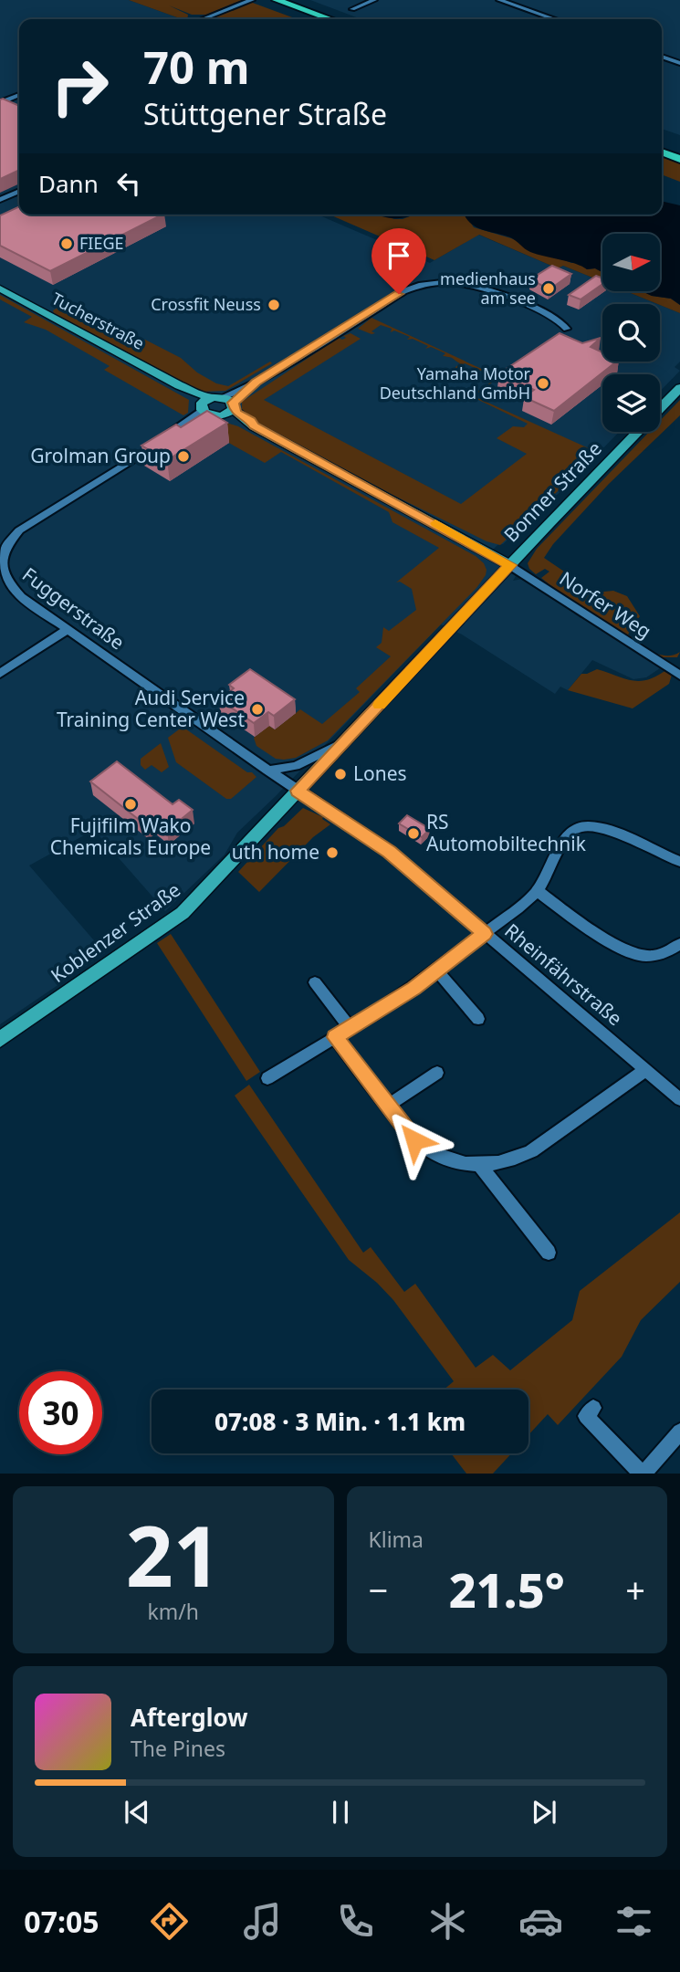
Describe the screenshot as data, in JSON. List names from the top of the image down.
{
  "streets": {
    "main road": ["Tucherstraße", "Bonner Straße", "Koblenzer Straße"],
    "street": ["Norfer Weg", "Fuggerstraße", "Rheinfährstraße"]
  },
  "crossings": [
    ["Tucherstraße", "Bonner Straße"],
    ["Tucherstraße", "Norfer Weg"],
    ["Tucherstraße", "Fuggerstraße"],
    ["Bonner Straße", "Norfer Weg"],
    ["Bonner Straße", "Fuggerstraße"],
    ["Bonner Straße", "Koblenzer Straße"],
    ["Bonner Straße", "Rheinfährstraße"],
    ["Fuggerstraße", "Koblenzer Straße"],
    ["Fuggerstraße", "Rheinfährstraße"],
    ["Koblenzer Straße", "Rheinfährstraße"]
  ],
  "places": [
    "FIEGE",
    "medienhaus am see",
    "Crossfit Neuss",
    "Yamaha Motor Deutschland GmbH",
    "Grolman Group",
    "Audi Service Training Center West",
    "Lones",
    "Fujifilm Wako Chemicals Europe",
    "RS Automobiltechnik",
    "uth home"
  ],
  "north": "right",
  "page": {
    "turn": ["70 m", "Stüttgener Straße"],
    "then": "Dann",
    "limit": "30",
    "trip": "07:08 · 3 Min. · 1.1 km",
    "tile": [
      ["21", "km/h"],
      "Klima"
    ],
    "heat": ["−", "21.5°", "+"],
    "song": ["Afterglow", "The Pines"],
    "tabs": "07:05"
  }
}
